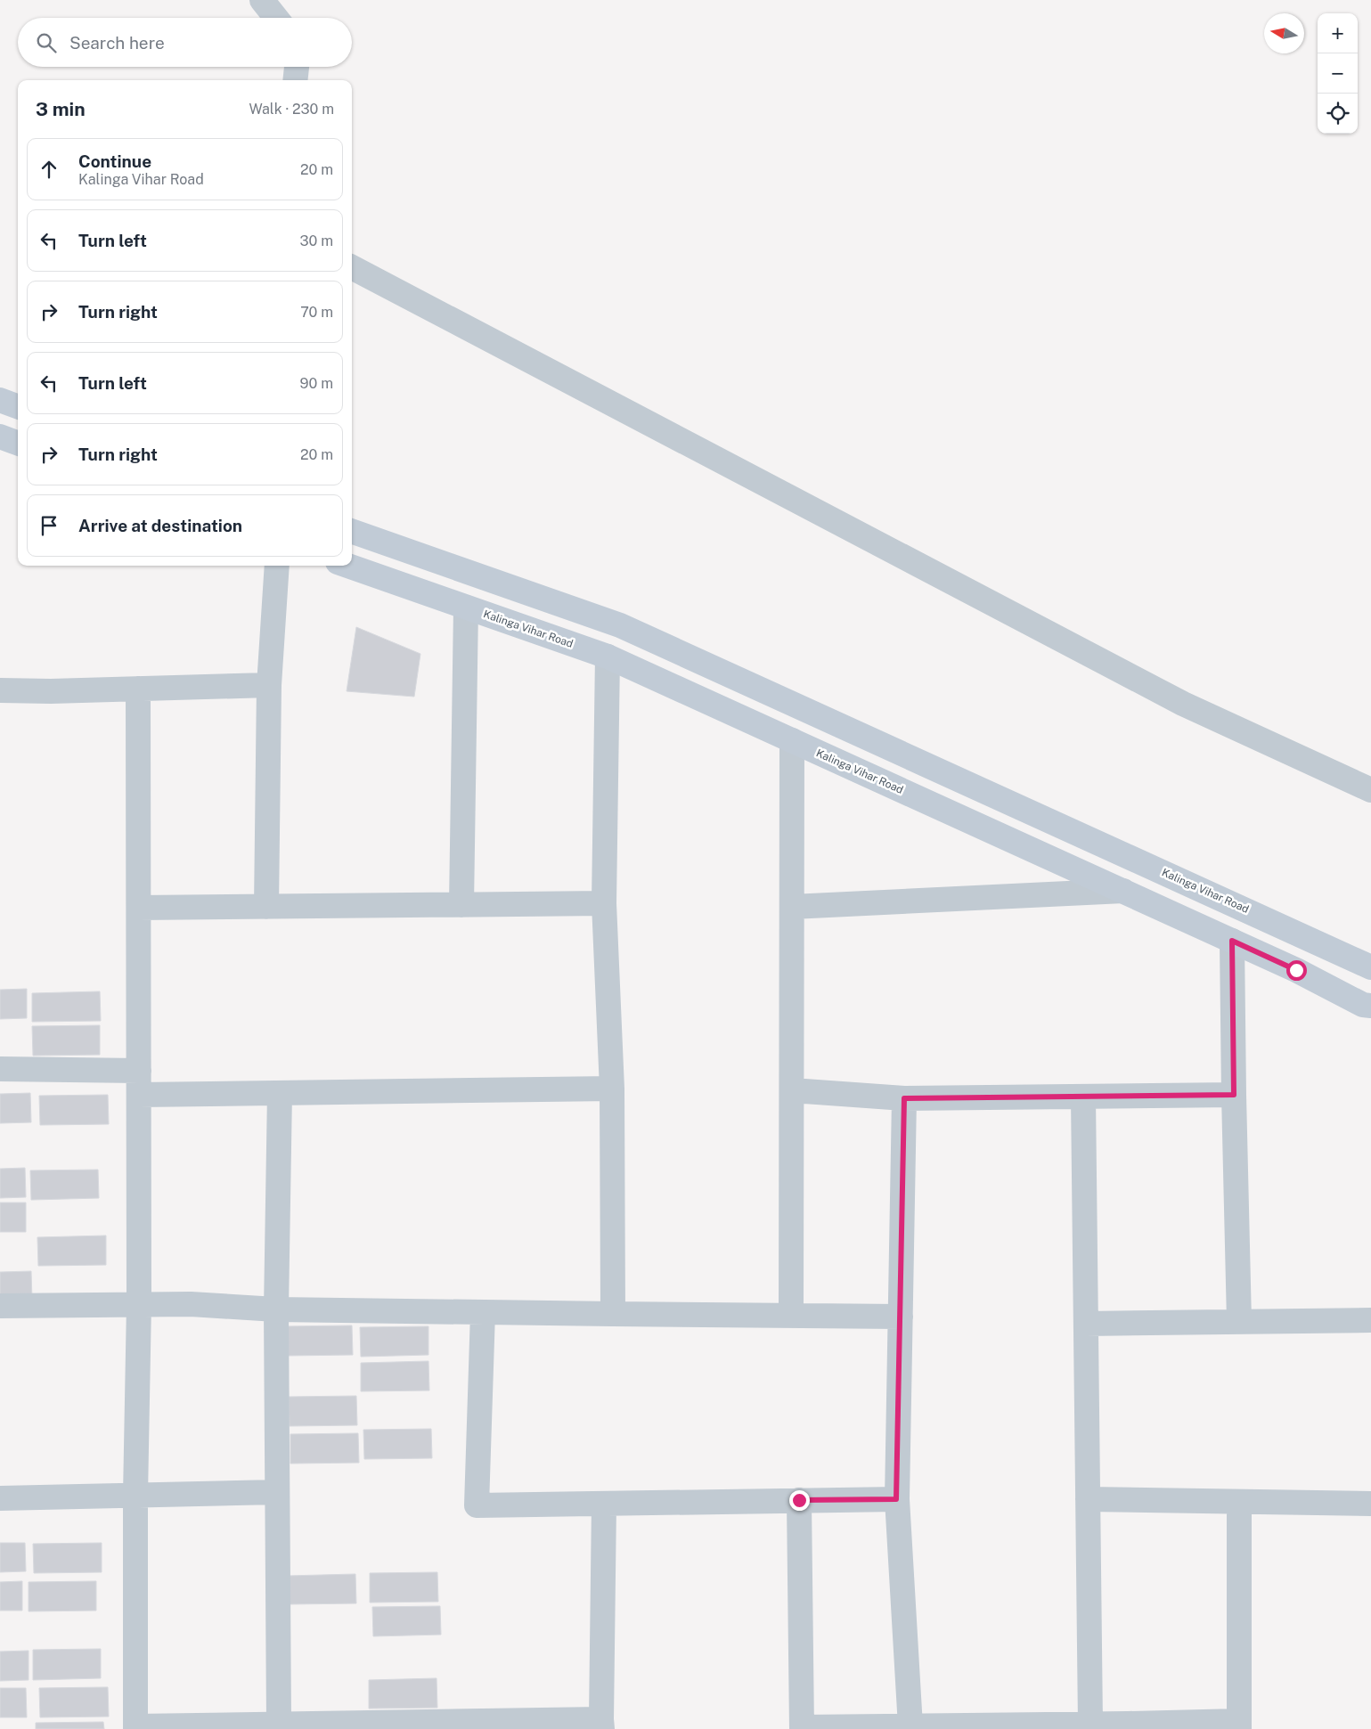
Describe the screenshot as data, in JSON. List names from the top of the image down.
{
  "streets": {
    "street": ["Kalinga Vihar Road"]
  },
  "north": "left",
  "page": {
    "map_buttons": ["+", "−"],
    "search": "Search here",
    "heading": ["3 min", "Walk · 230 m"],
    "list": [
      ["Continue", "Kalinga Vihar Road", "20 m"],
      ["Turn left", "30 m"],
      ["Turn right", "70 m"],
      ["Turn left", "90 m"],
      ["Turn right", "20 m"],
      "Arrive at destination"
    ]
  }
}
